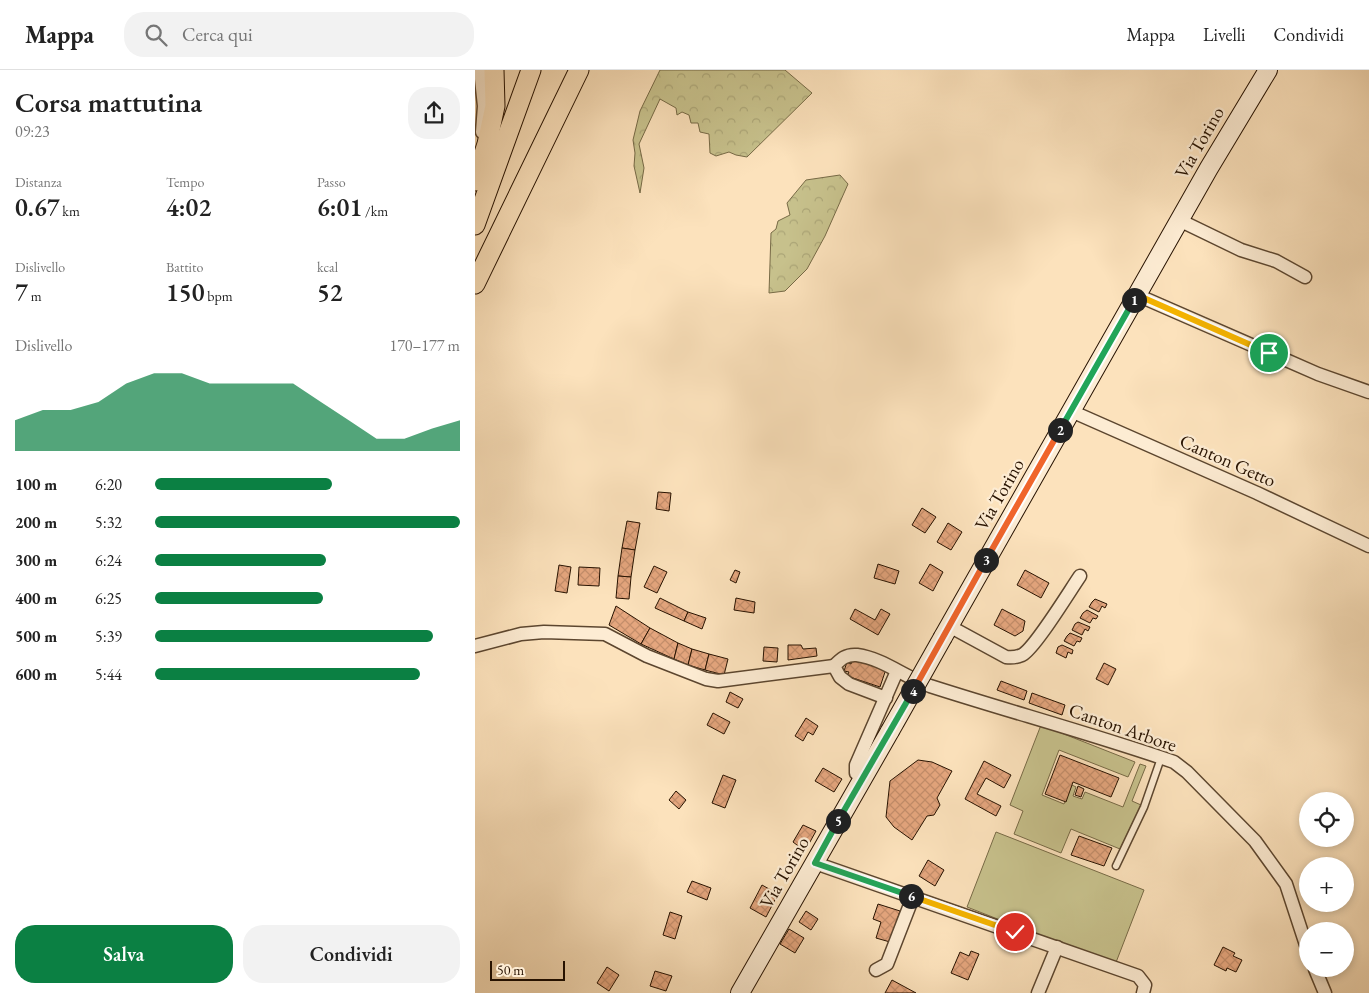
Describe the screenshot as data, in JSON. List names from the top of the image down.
{
  "streets": {
    "street": ["Via Torino", "Canton Getto", "Canton Arbore"]
  },
  "crossings": [
    ["Via Torino", "Canton Getto"]
  ],
  "scale_bar": "50 m",
  "page": {
    "header": "Mappa",
    "search": "Cerca qui",
    "nav": ["Mappa", "Livelli", "Condividi"],
    "heading": ["Corsa mattutina", "09:23"],
    "stats": [
      ["Distanza", "0.67 km"],
      ["Tempo", "4:02"],
      ["Passo", "6:01 /km"],
      ["Dislivello", "7 m"],
      ["Battito", "150 bpm"],
      ["kcal", "52"]
    ],
    "pins": [
      "1",
      "2",
      "3",
      "4",
      "5",
      "6"
    ],
    "chart": ["Dislivello", "170–177 m"],
    "list": [
      {
        "name": "100 m",
        "note": "6:20"
      },
      {
        "name": "200 m",
        "note": "5:32"
      },
      {
        "name": "300 m",
        "note": "6:24"
      },
      {
        "name": "400 m",
        "note": "6:25"
      },
      {
        "name": "500 m",
        "note": "5:39"
      },
      {
        "name": "600 m",
        "note": "5:44"
      }
    ],
    "map_buttons": ["+", "−"],
    "buttons": ["Salva", "Condividi"],
    "scale": "50 m"
  }
}
